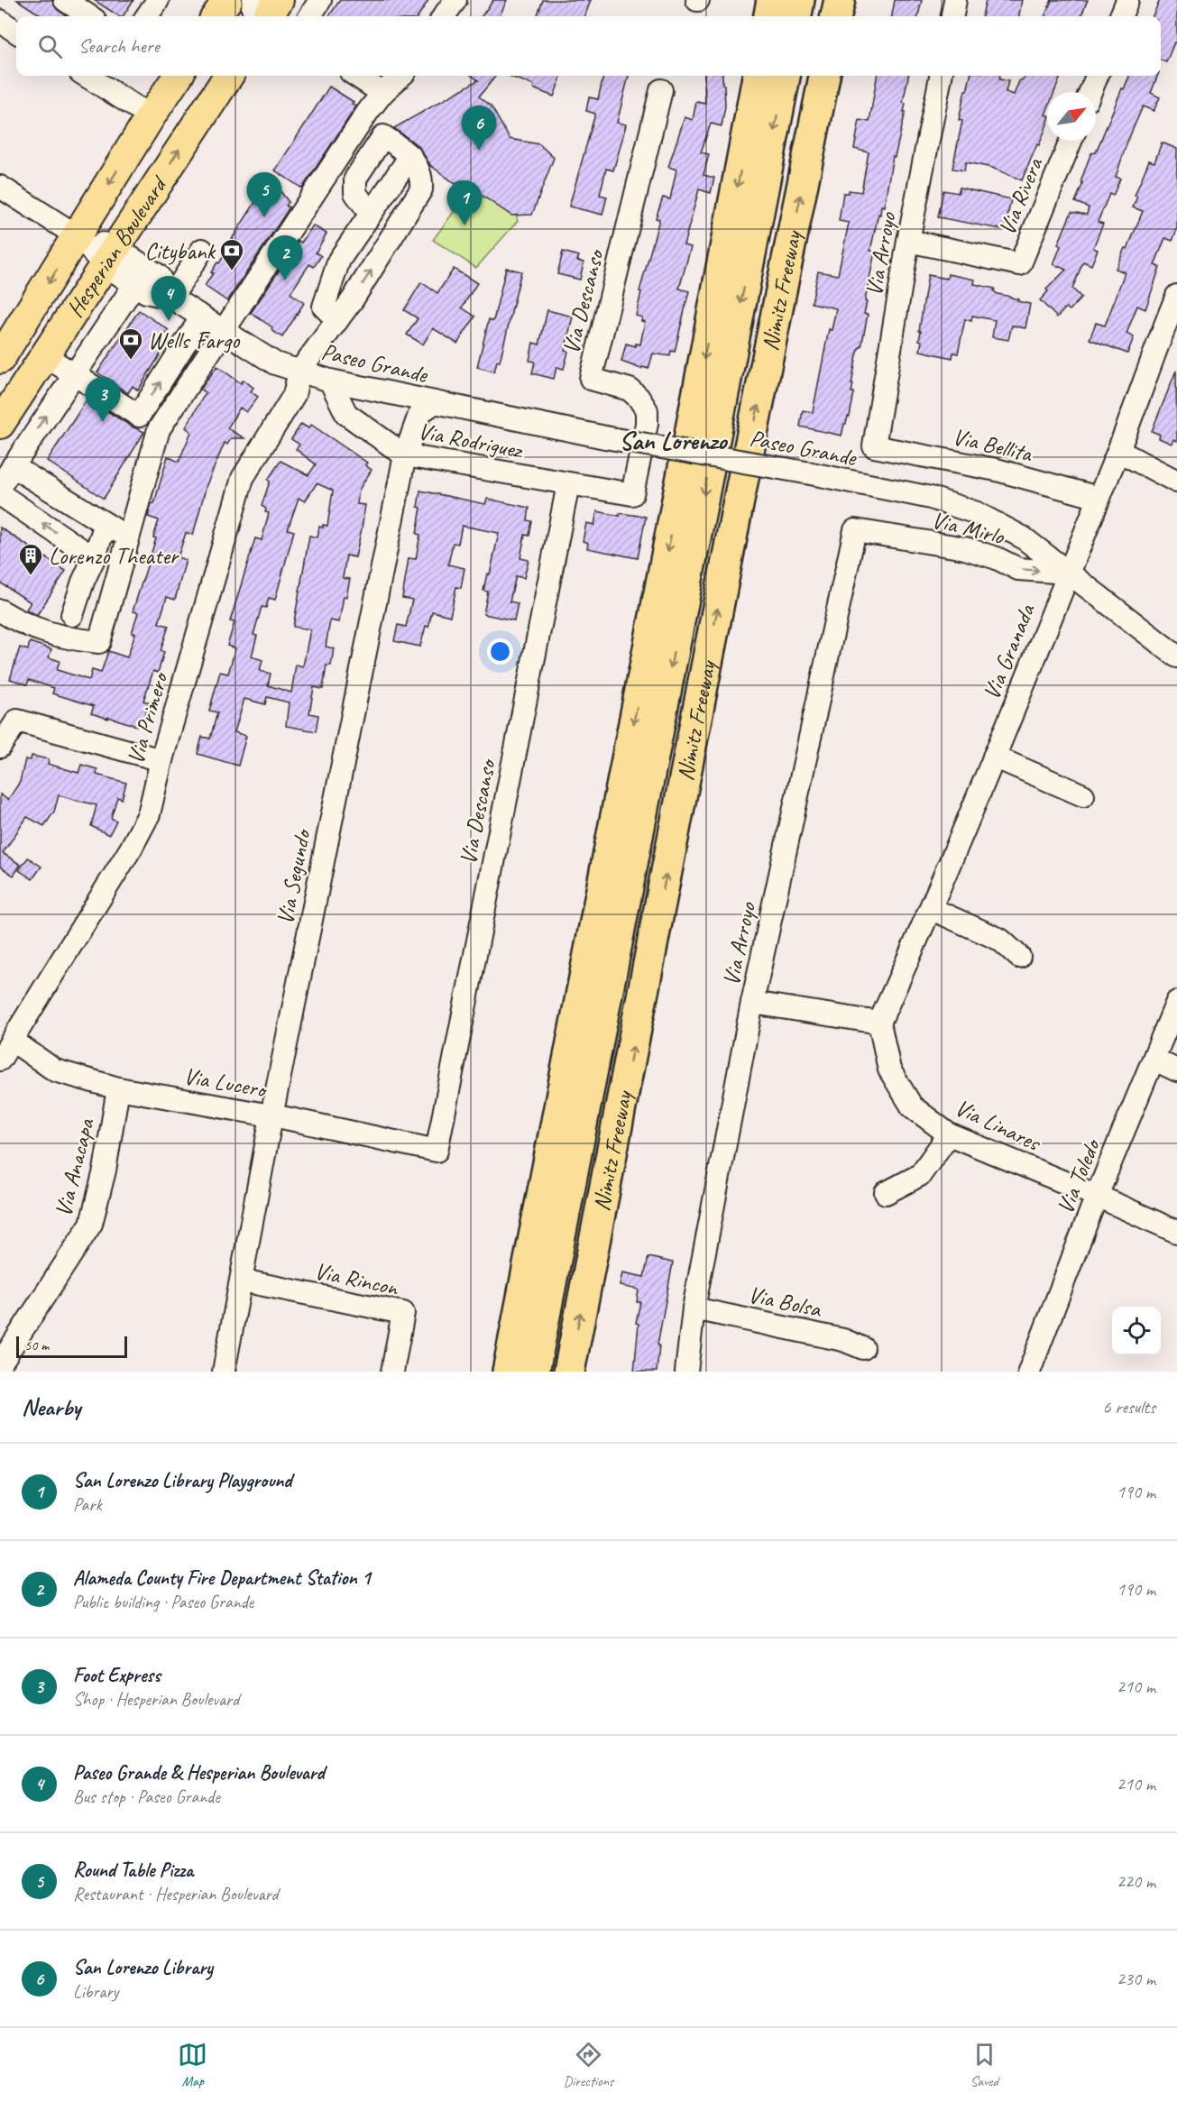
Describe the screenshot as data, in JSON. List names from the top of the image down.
{
  "streets": {
    "highway": ["Nimitz Freeway"],
    "main road": ["Hesperian Boulevard"],
    "street": [
      "Via Rivera",
      "Via Arroyo",
      "Via Descanso",
      "Paseo Grande",
      "Via Rodriguez",
      "Via Bellita",
      "Via Mirlo",
      "Via Granada",
      "Via Primero",
      "Via Segundo",
      "Via Lucero",
      "Via Linares",
      "Via Anacapa",
      "Via Toledo",
      "Via Rincon",
      "Via Bolsa"
    ]
  },
  "crossings": [
    ["Via Rivera", "Via Arroyo"],
    ["Hesperian Boulevard", "Paseo Grande"],
    ["Via Arroyo", "Via Bellita"],
    ["Via Arroyo", "Via Mirlo"],
    ["Via Arroyo", "Via Bolsa"],
    ["Via Descanso", "Via Rodriguez"],
    ["Via Descanso", "Via Lucero"],
    ["Paseo Grande", "Via Rodriguez"],
    ["Paseo Grande", "Via Mirlo"],
    ["Paseo Grande", "Via Granada"],
    ["Paseo Grande", "Via Primero"],
    ["Paseo Grande", "Via Segundo"],
    ["Via Rodriguez", "Via Segundo"],
    ["Via Bellita", "Via Granada"],
    ["Via Mirlo", "Via Granada"],
    ["Via Granada", "Via Linares"],
    ["Via Primero", "Via Lucero"],
    ["Via Segundo", "Via Lucero"],
    ["Via Segundo", "Via Rincon"],
    ["Via Lucero", "Via Anacapa"],
    ["Via Linares", "Via Toledo"]
  ],
  "one_way": ["Via Mirlo"],
  "districts": ["San Lorenzo"],
  "places": {
    "bank": ["Citybank", "Wells Fargo"],
    "building": ["Lorenzo Theater"]
  },
  "scale_bar": "50 m",
  "north": "top right",
  "page": {
    "search": "Search here",
    "pins": [
      "6",
      "5",
      "1",
      "2",
      "4",
      "3"
    ],
    "scale": "50 m",
    "heading": ["Nearby", "6 results"],
    "list": [
      {
        "mark": "1",
        "name": "San Lorenzo Library Playground",
        "note": "Park",
        "value": "190 m"
      },
      {
        "mark": "2",
        "name": "Alameda County Fire Department Station 1",
        "note": "Public building · Paseo Grande",
        "value": "190 m"
      },
      {
        "mark": "3",
        "name": "Foot Express",
        "note": "Shop · Hesperian Boulevard",
        "value": "210 m"
      },
      {
        "mark": "4",
        "name": "Paseo Grande & Hesperian Boulevard",
        "note": "Bus stop · Paseo Grande",
        "value": "210 m"
      },
      {
        "mark": "5",
        "name": "Round Table Pizza",
        "note": "Restaurant · Hesperian Boulevard",
        "value": "220 m"
      },
      {
        "mark": "6",
        "name": "San Lorenzo Library",
        "note": "Library",
        "value": "230 m"
      }
    ],
    "nav": ["Map", "Directions", "Saved"]
  }
}
